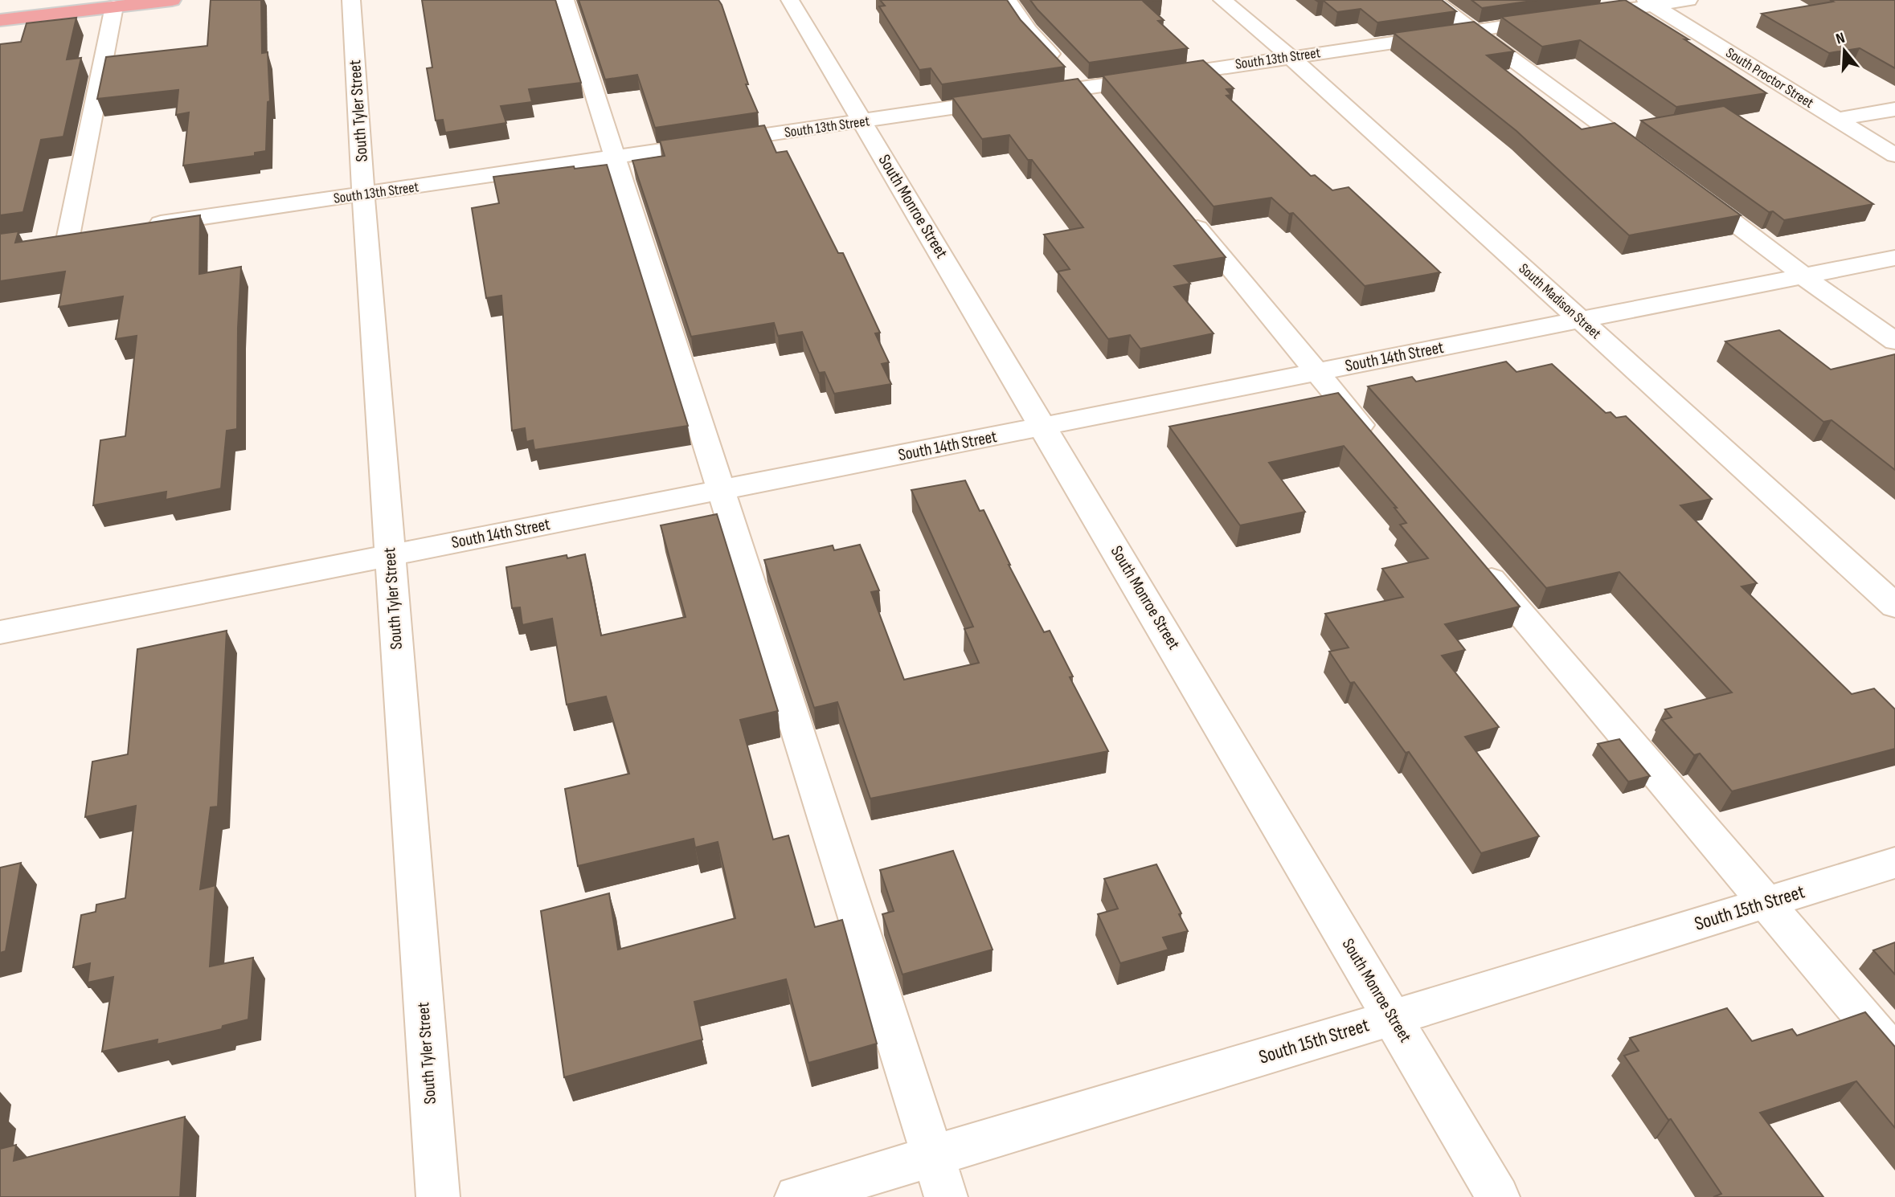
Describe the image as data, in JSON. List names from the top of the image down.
{
  "streets": {
    "street": [
      "South 13th Street",
      "South Proctor Street",
      "South Tyler Street",
      "South Monroe Street",
      "South Madison Street",
      "South 14th Street",
      "South 15th Street"
    ]
  },
  "crossings": [
    ["South 13th Street", "South Tyler Street"],
    ["South 13th Street", "South Monroe Street"],
    ["South 13th Street", "South Madison Street"],
    ["South Tyler Street", "South 14th Street"],
    ["South Monroe Street", "South 14th Street"],
    ["South Monroe Street", "South 15th Street"],
    ["South Madison Street", "South 14th Street"]
  ],
  "north": "top"
}
